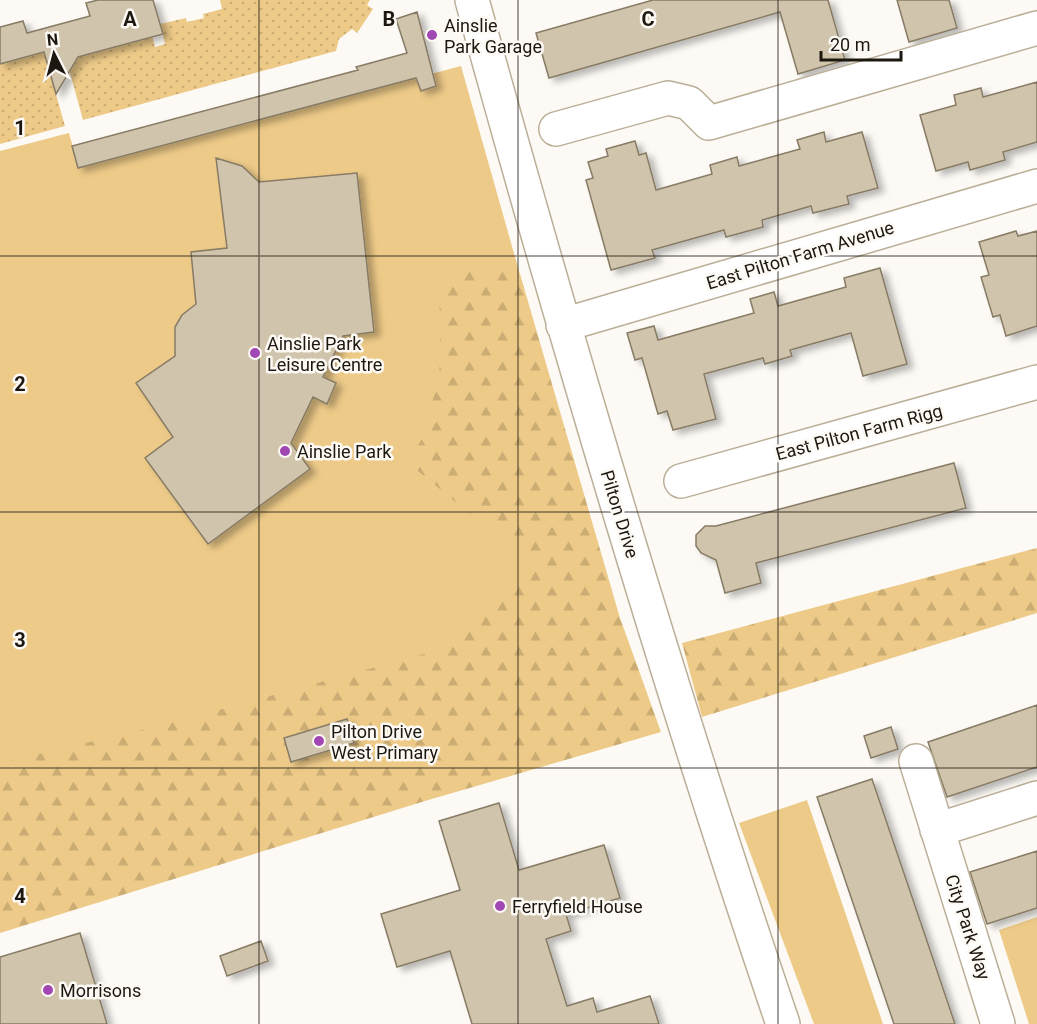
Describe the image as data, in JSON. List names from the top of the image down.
{
  "streets": {
    "street": [
      "East Pilton Farm Avenue",
      "East Pilton Farm Rigg",
      "Pilton Drive",
      "City Park Way"
    ]
  },
  "crossings": [
    ["East Pilton Farm Avenue", "Pilton Drive"]
  ],
  "places": [
    "Ainslie Park Garage",
    "Ainslie Park Leisure Centre",
    "Ainslie Park",
    "Pilton Drive West Primary",
    "Ferryfield House",
    "Morrisons"
  ],
  "scale_bar": "20 m",
  "north": "top",
  "grid": {
    "columns": ["A", "B", "C"],
    "rows": [
      "1",
      "2",
      "3",
      "4"
    ]
  }
}
